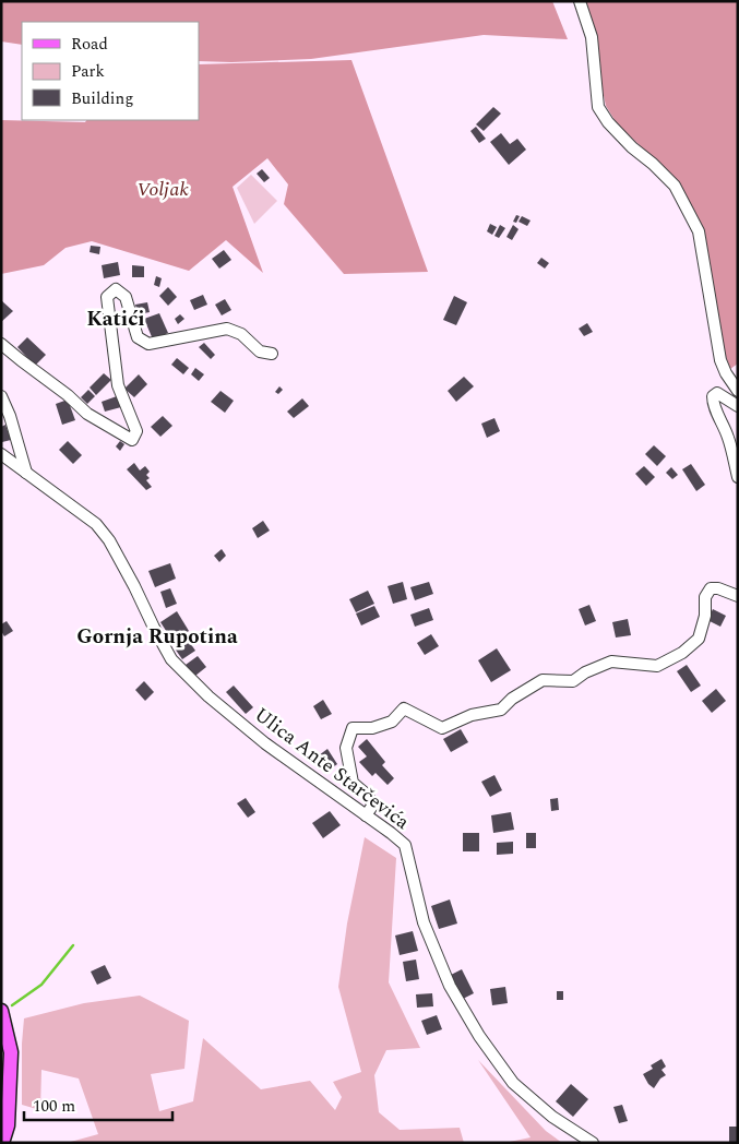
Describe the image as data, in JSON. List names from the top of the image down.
{
  "streets": {
    "street": ["Ulica Ante Starčevića"]
  },
  "districts": ["Katići", "Gornja Rupotina"],
  "parks": ["Voljak"],
  "legend": ["Road", "Park", "Building"],
  "scale_bar": "100 m"
}
